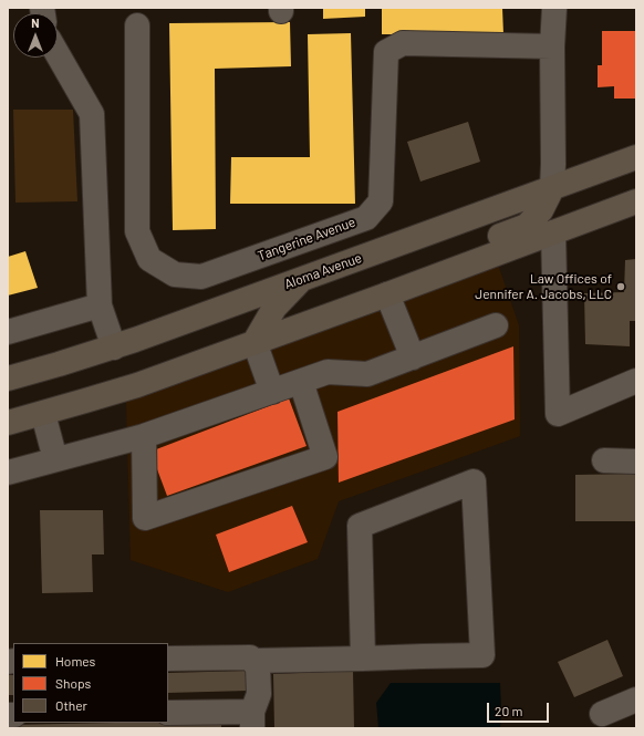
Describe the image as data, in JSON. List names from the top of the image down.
{
  "streets": {
    "main road": ["Aloma Avenue"],
    "street": ["Tangerine Avenue"]
  },
  "places": ["Law Offices of Jennifer A. Jacobs, LLC"],
  "legend": ["Homes", "Shops", "Other"],
  "scale_bar": "20 m",
  "north": "top"
}
